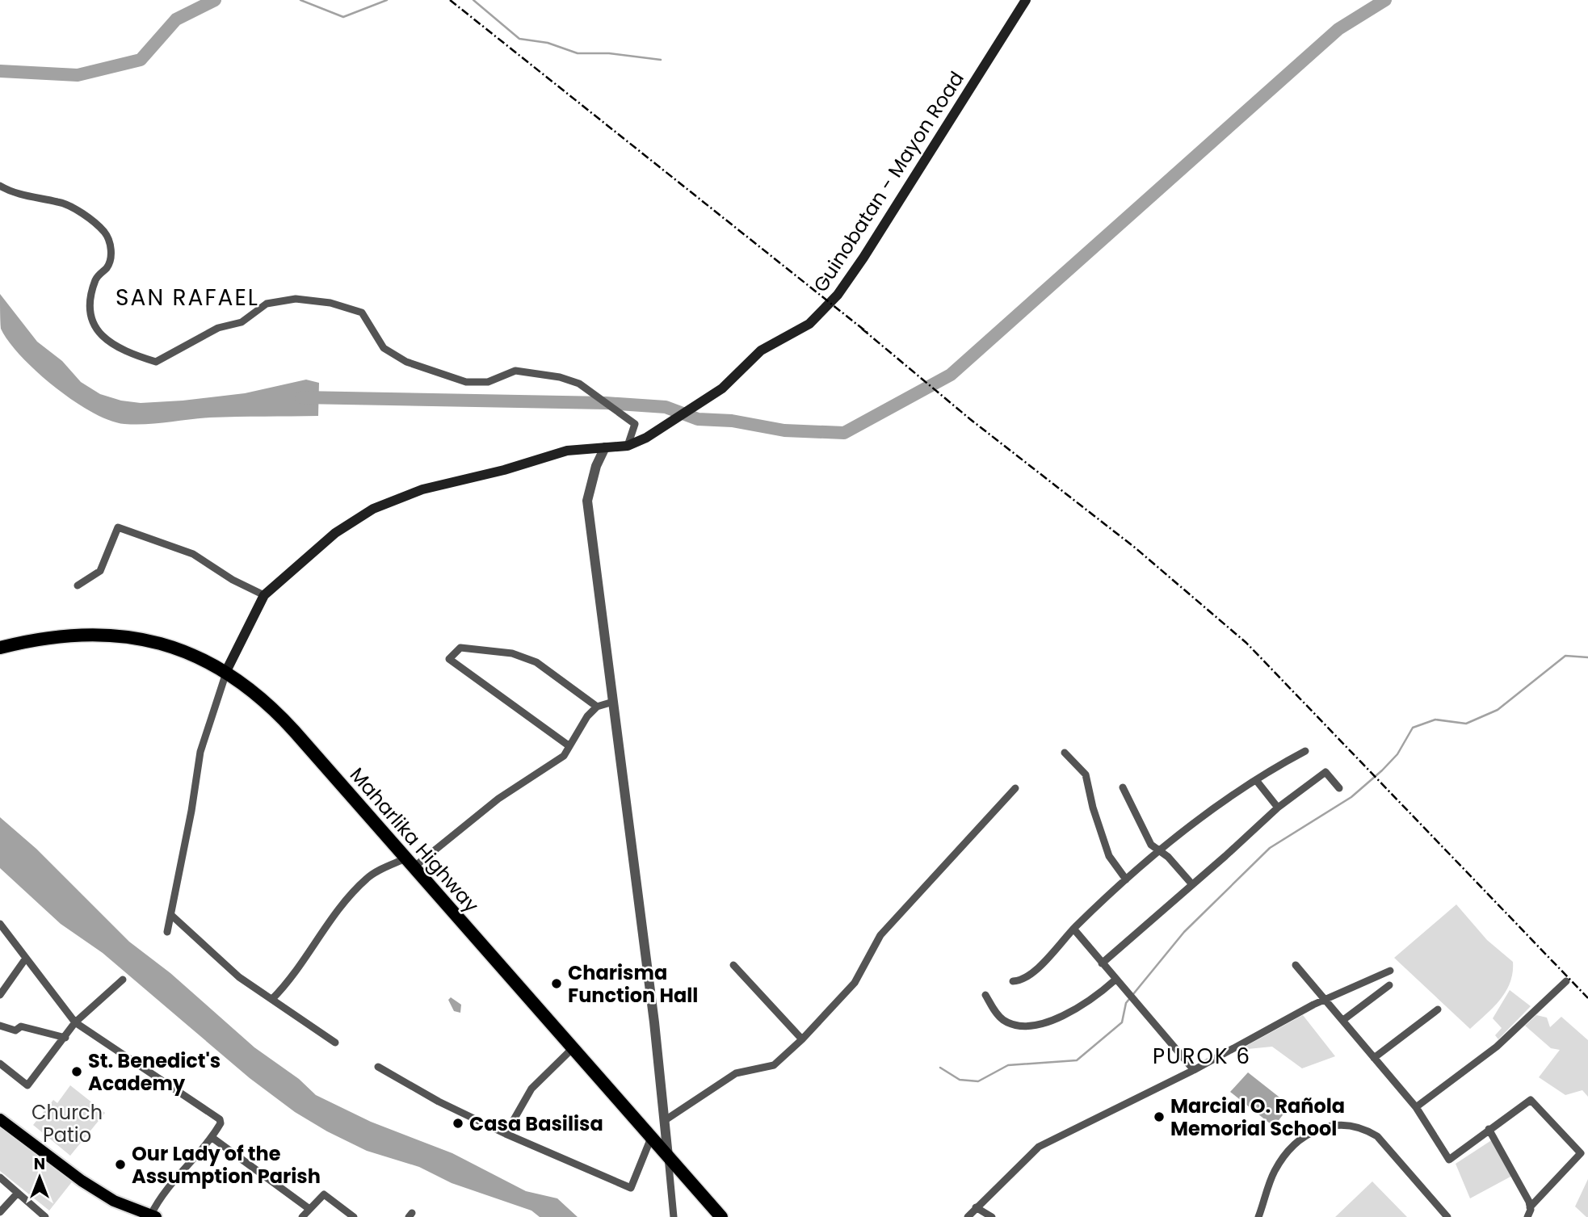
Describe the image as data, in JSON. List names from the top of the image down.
{
  "streets": {
    "highway": ["Maharlika Highway"],
    "main road": ["Guinobatan - Mayon Road"]
  },
  "crossings": [
    ["Guinobatan - Mayon Road", "Maharlika Highway"]
  ],
  "districts": ["SAN RAFAEL", "PUROK 6"],
  "parks": ["Church Patio"],
  "places": [
    "Charisma Function Hall",
    "St. Benedict's Academy",
    "Marcial O. Rañola Memorial School",
    "Casa Basilisa",
    "Our Lady of the Assumption Parish"
  ],
  "north": "top"
}
